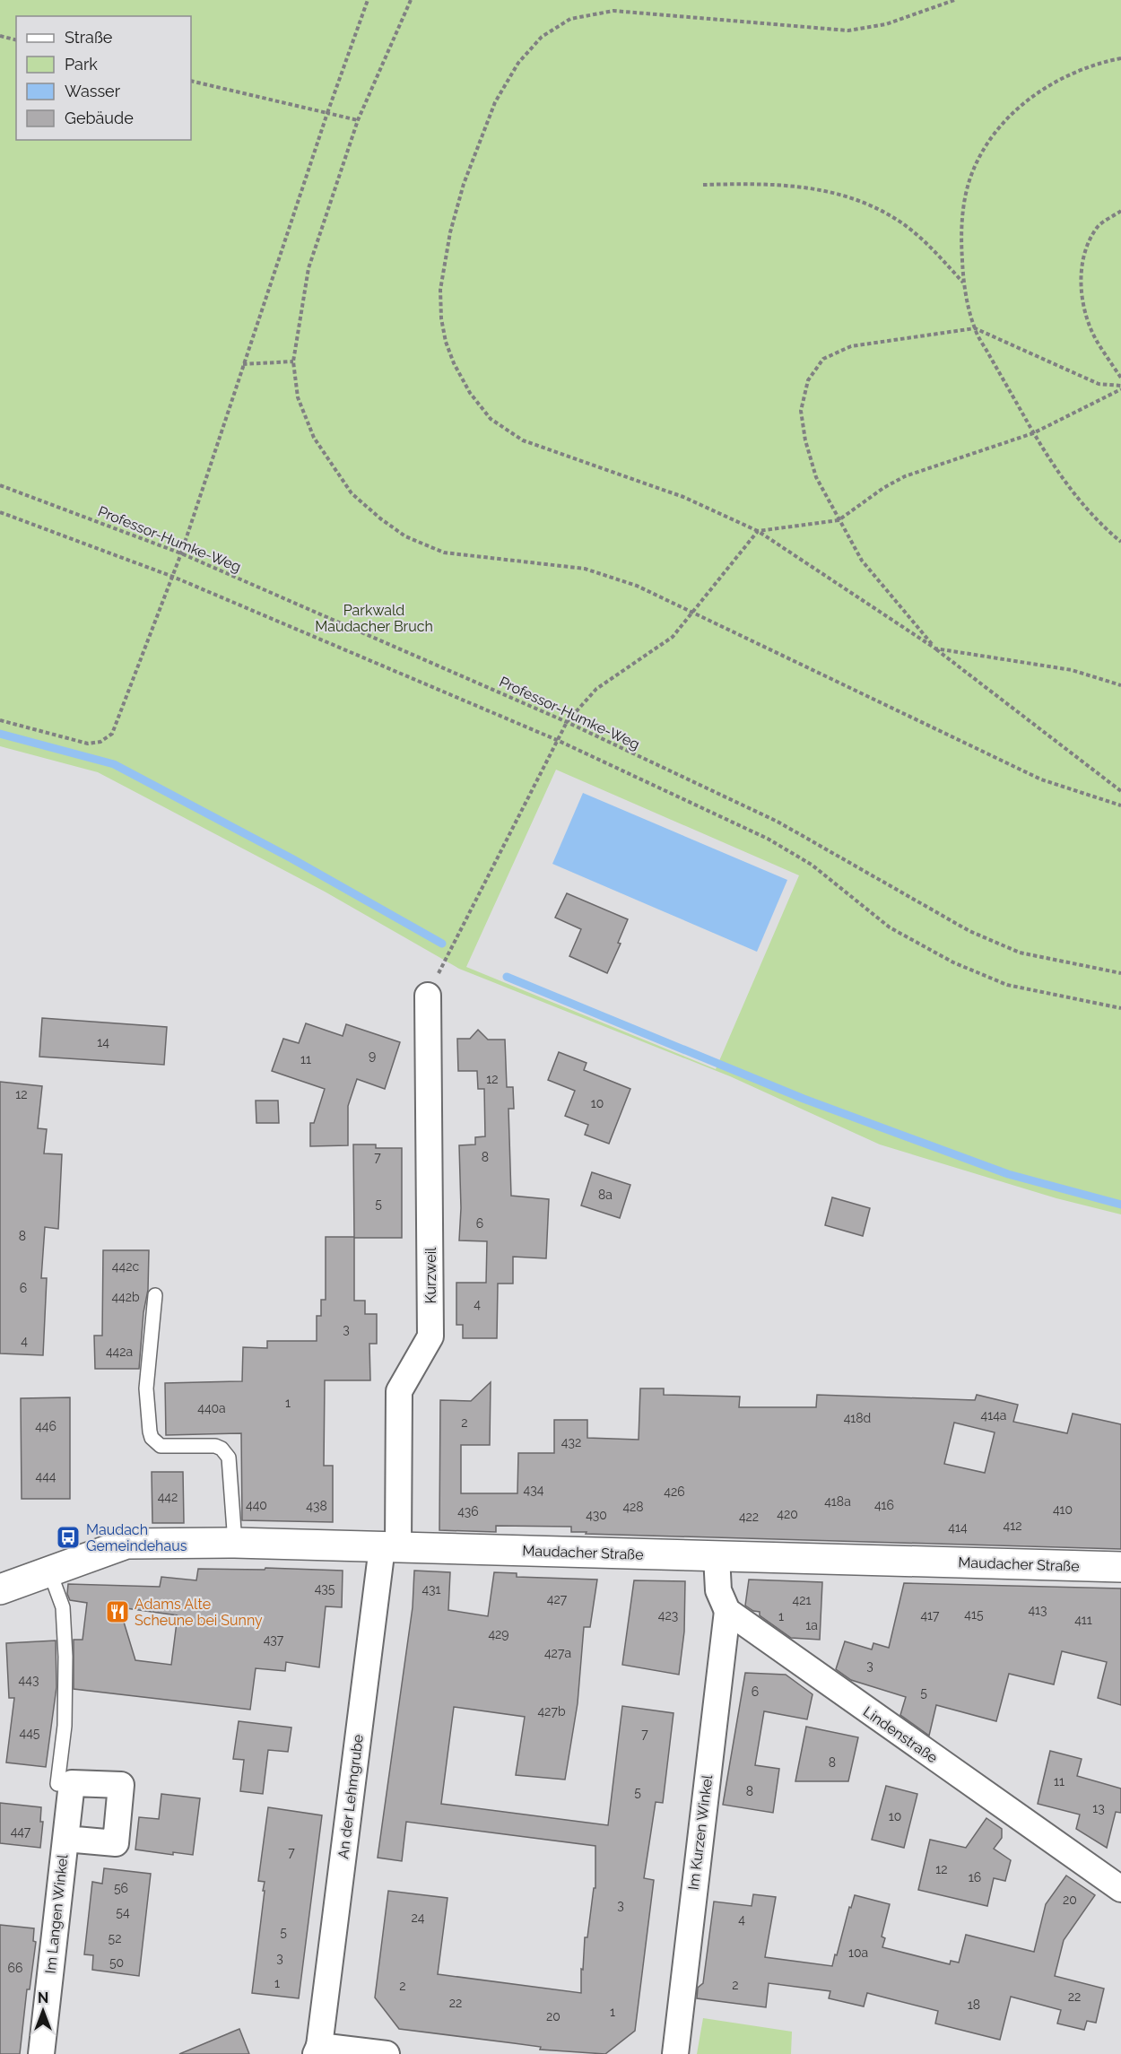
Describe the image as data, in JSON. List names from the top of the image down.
{
  "streets": {
    "street": [
      "Kurzweil",
      "Maudacher Straße",
      "Lindenstraße",
      "An der Lehmgrube",
      "Im Kurzen Winkel",
      "Im Langen Winkel"
    ],
    "path": ["Professor-Humke-Weg"]
  },
  "crossings": [
    ["Kurzweil", "Maudacher Straße"],
    ["Kurzweil", "An der Lehmgrube"],
    ["Maudacher Straße", "An der Lehmgrube"],
    ["Lindenstraße", "Im Kurzen Winkel"]
  ],
  "parks": ["Parkwald Maudacher Bruch"],
  "places": {
    "bus stop": ["Maudach Gemeindehaus"],
    "restaurant": ["Adams Alte Scheune bei Sunny"]
  },
  "house_numbers": [
    "14",
    "9",
    "11",
    "12",
    "12",
    "10",
    "7",
    "8",
    "8a",
    "5",
    "6",
    "8",
    "442c",
    "6",
    "442b",
    "4",
    "3",
    "4",
    "442a",
    "1",
    "440a",
    "414a",
    "418d",
    "2",
    "446",
    "432",
    "444",
    "434",
    "426",
    "442",
    "418a",
    "440",
    "416",
    "438",
    "428",
    "410",
    "436",
    "420",
    "430",
    "422",
    "412",
    "414",
    "435",
    "431",
    "427",
    "421",
    "413",
    "415",
    "423",
    "417",
    "1",
    "411",
    "1a",
    "429",
    "437",
    "427a",
    "3",
    "443",
    "6",
    "5",
    "427b",
    "445",
    "7",
    "8",
    "11",
    "8",
    "5",
    "13",
    "10",
    "447",
    "7",
    "12",
    "16",
    "56",
    "20",
    "3",
    "54",
    "24",
    "4",
    "5",
    "52",
    "10a",
    "3",
    "50",
    "66",
    "1",
    "2",
    "2",
    "22",
    "22",
    "18",
    "1",
    "20"
  ],
  "legend": [
    "Straße",
    "Park",
    "Wasser",
    "Gebäude"
  ],
  "north": "top"
}
